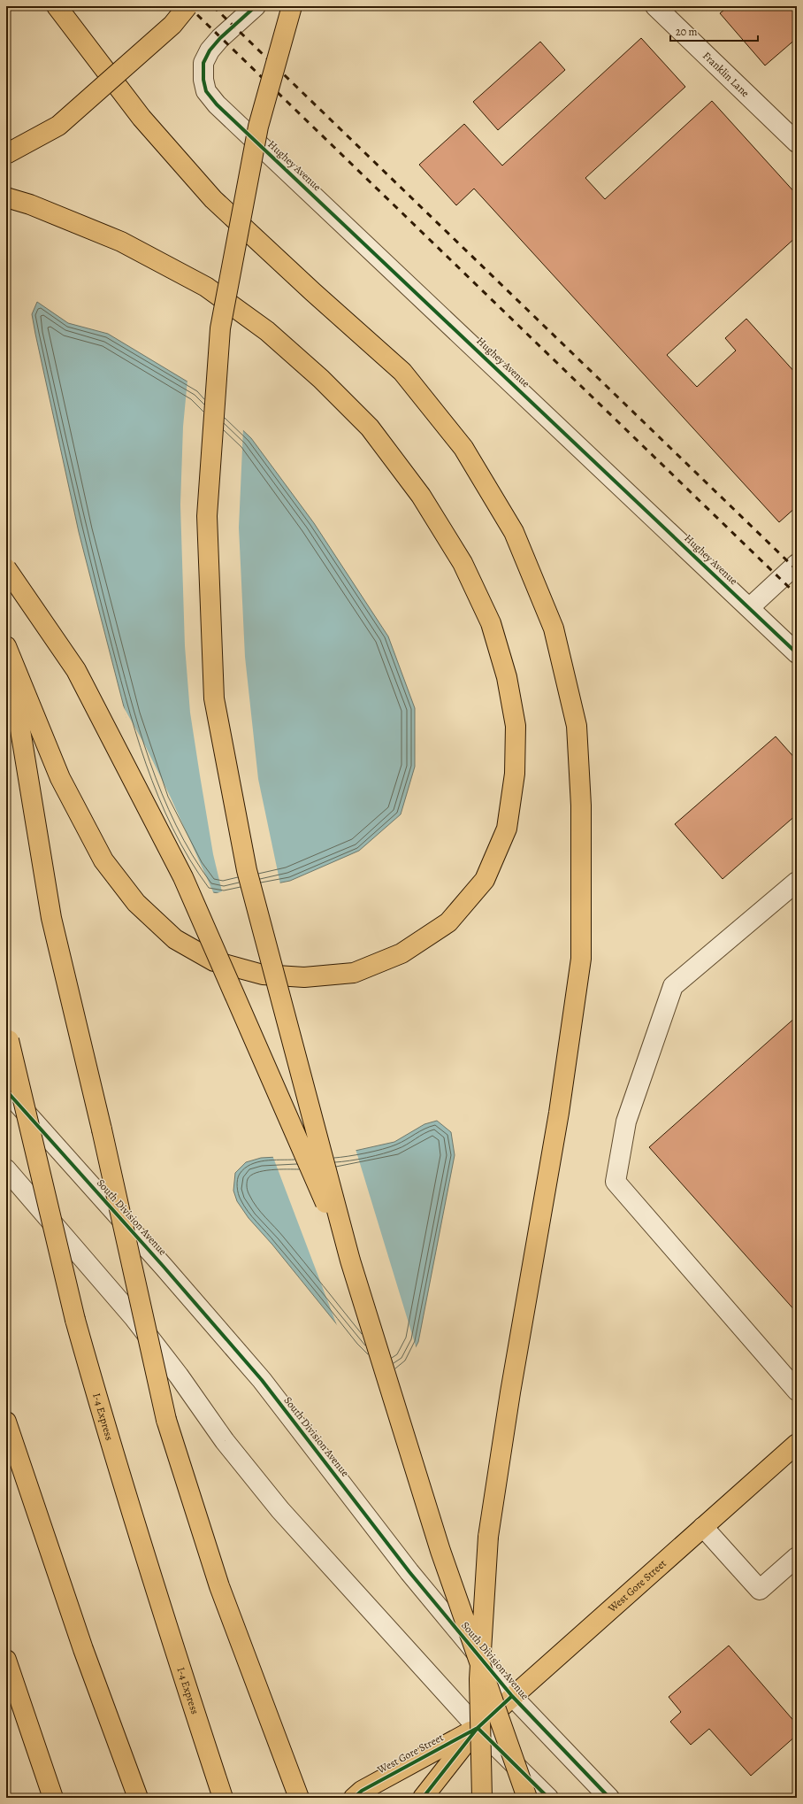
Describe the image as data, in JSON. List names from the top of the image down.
{
  "streets": {
    "main road": ["I-4 Express", "West Gore Street"],
    "street": ["Franklin Lane", "Hughey Avenue", "South Division Avenue"]
  },
  "crossings": [
    ["South Division Avenue", "West Gore Street"]
  ],
  "scale_bar": "20 m"
}
